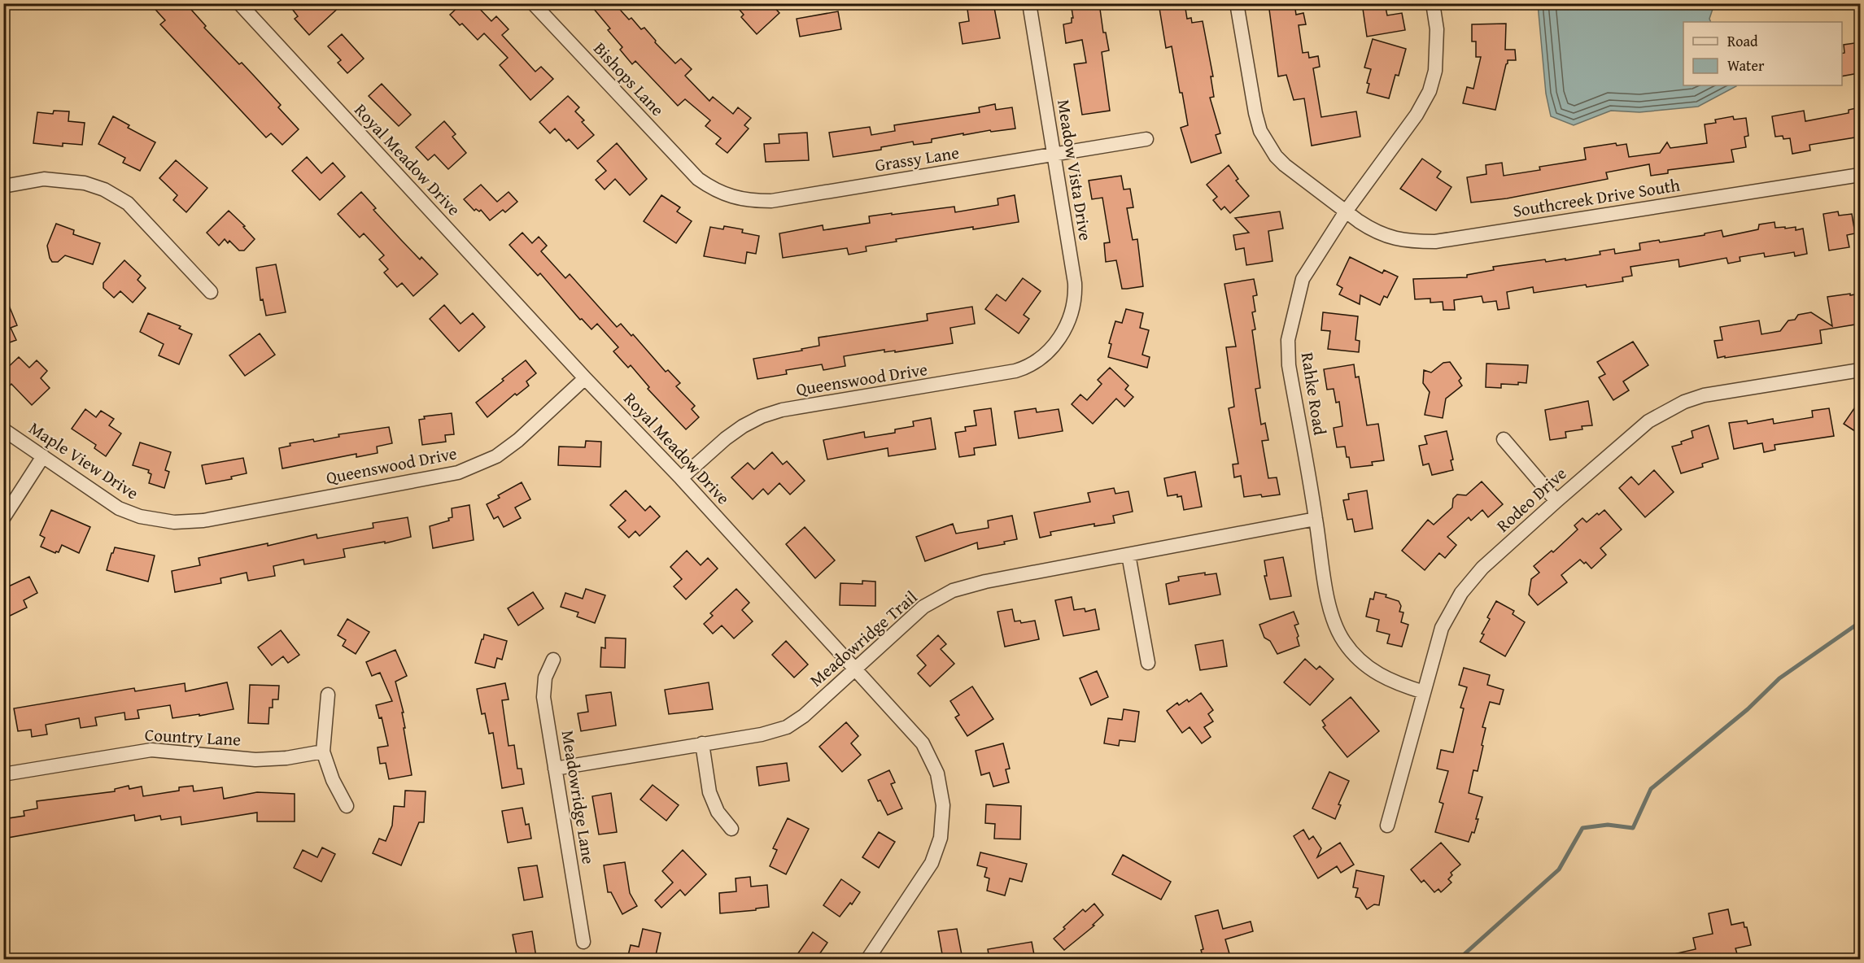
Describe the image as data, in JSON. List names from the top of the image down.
{
  "streets": {
    "street": [
      "Bishops Lane",
      "Grassy Lane",
      "Royal Meadow Drive",
      "Meadow Vista Drive",
      "Southcreek Drive South",
      "Queenswood Drive",
      "Rahke Road",
      "Maple View Drive",
      "Rodeo Drive",
      "Meadowridge Trail",
      "Country Lane",
      "Meadowridge Lane"
    ]
  },
  "crossings": [
    ["Bishops Lane", "Grassy Lane"],
    ["Grassy Lane", "Meadow Vista Drive"],
    ["Royal Meadow Drive", "Queenswood Drive"],
    ["Royal Meadow Drive", "Meadowridge Trail"],
    ["Meadow Vista Drive", "Queenswood Drive"],
    ["Southcreek Drive South", "Rahke Road"],
    ["Queenswood Drive", "Maple View Drive"],
    ["Rahke Road", "Rodeo Drive"],
    ["Rahke Road", "Meadowridge Trail"],
    ["Meadowridge Trail", "Meadowridge Lane"]
  ],
  "legend": ["Road", "Water"]
}
